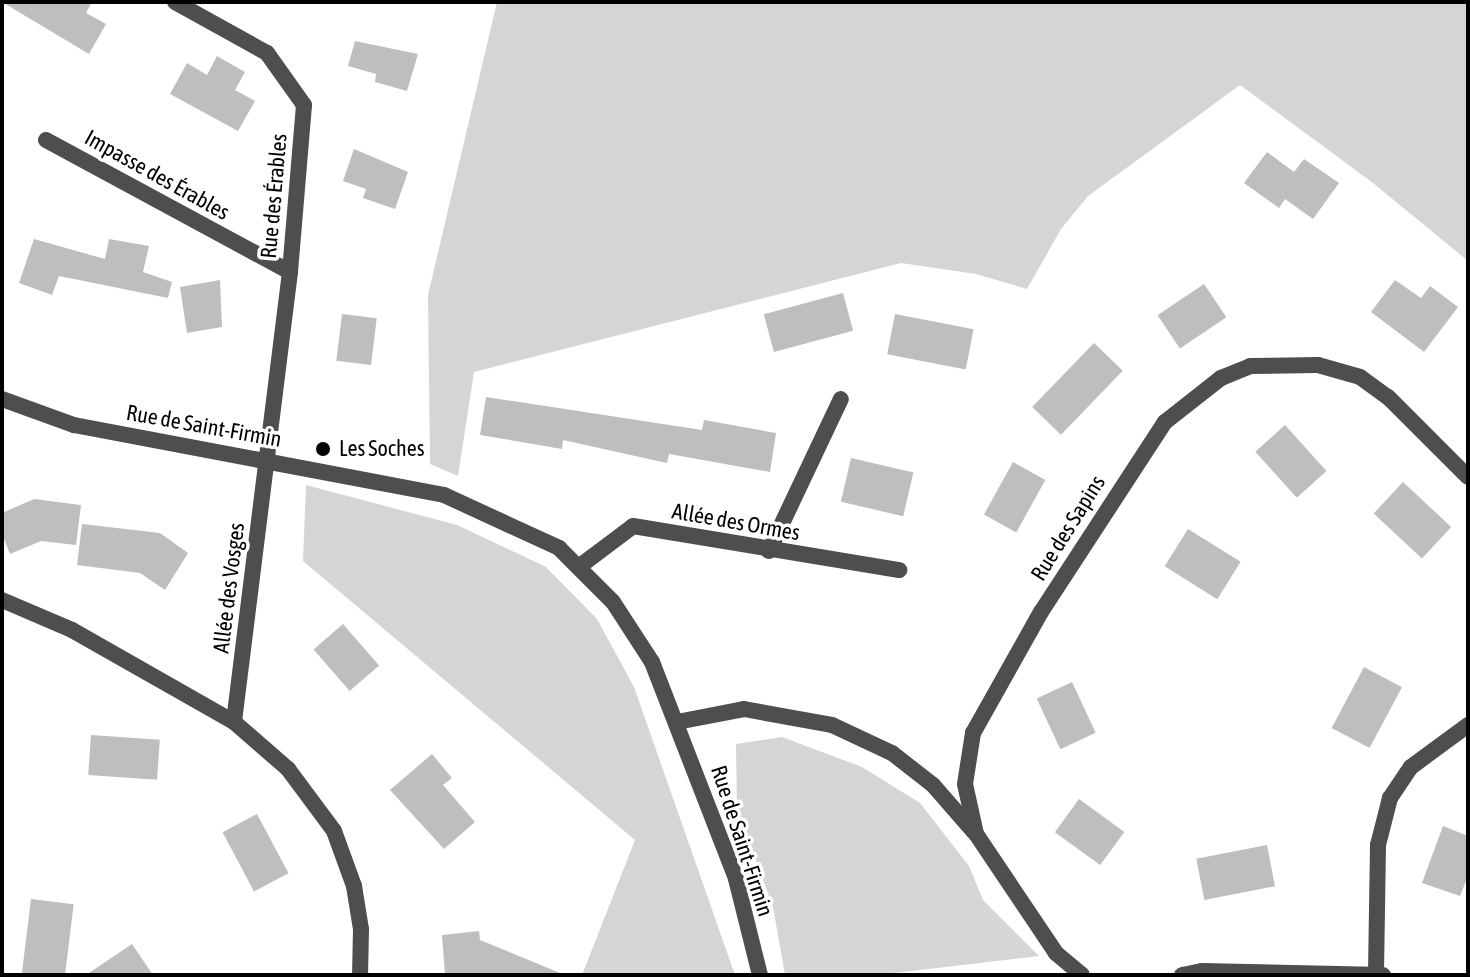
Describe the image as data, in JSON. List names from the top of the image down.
{
  "streets": {
    "street": [
      "Impasse des Érables",
      "Rue des Érables",
      "Rue de Saint-Firmin",
      "Allée des Ormes",
      "Rue des Sapins",
      "Allée des Vosges"
    ]
  },
  "crossings": [
    ["Impasse des Érables", "Rue des Érables"],
    ["Rue des Érables", "Rue de Saint-Firmin"],
    ["Rue des Érables", "Allée des Vosges"],
    ["Rue de Saint-Firmin", "Allée des Ormes"],
    ["Rue de Saint-Firmin", "Allée des Vosges"]
  ],
  "places": ["Les Soches"]
}
